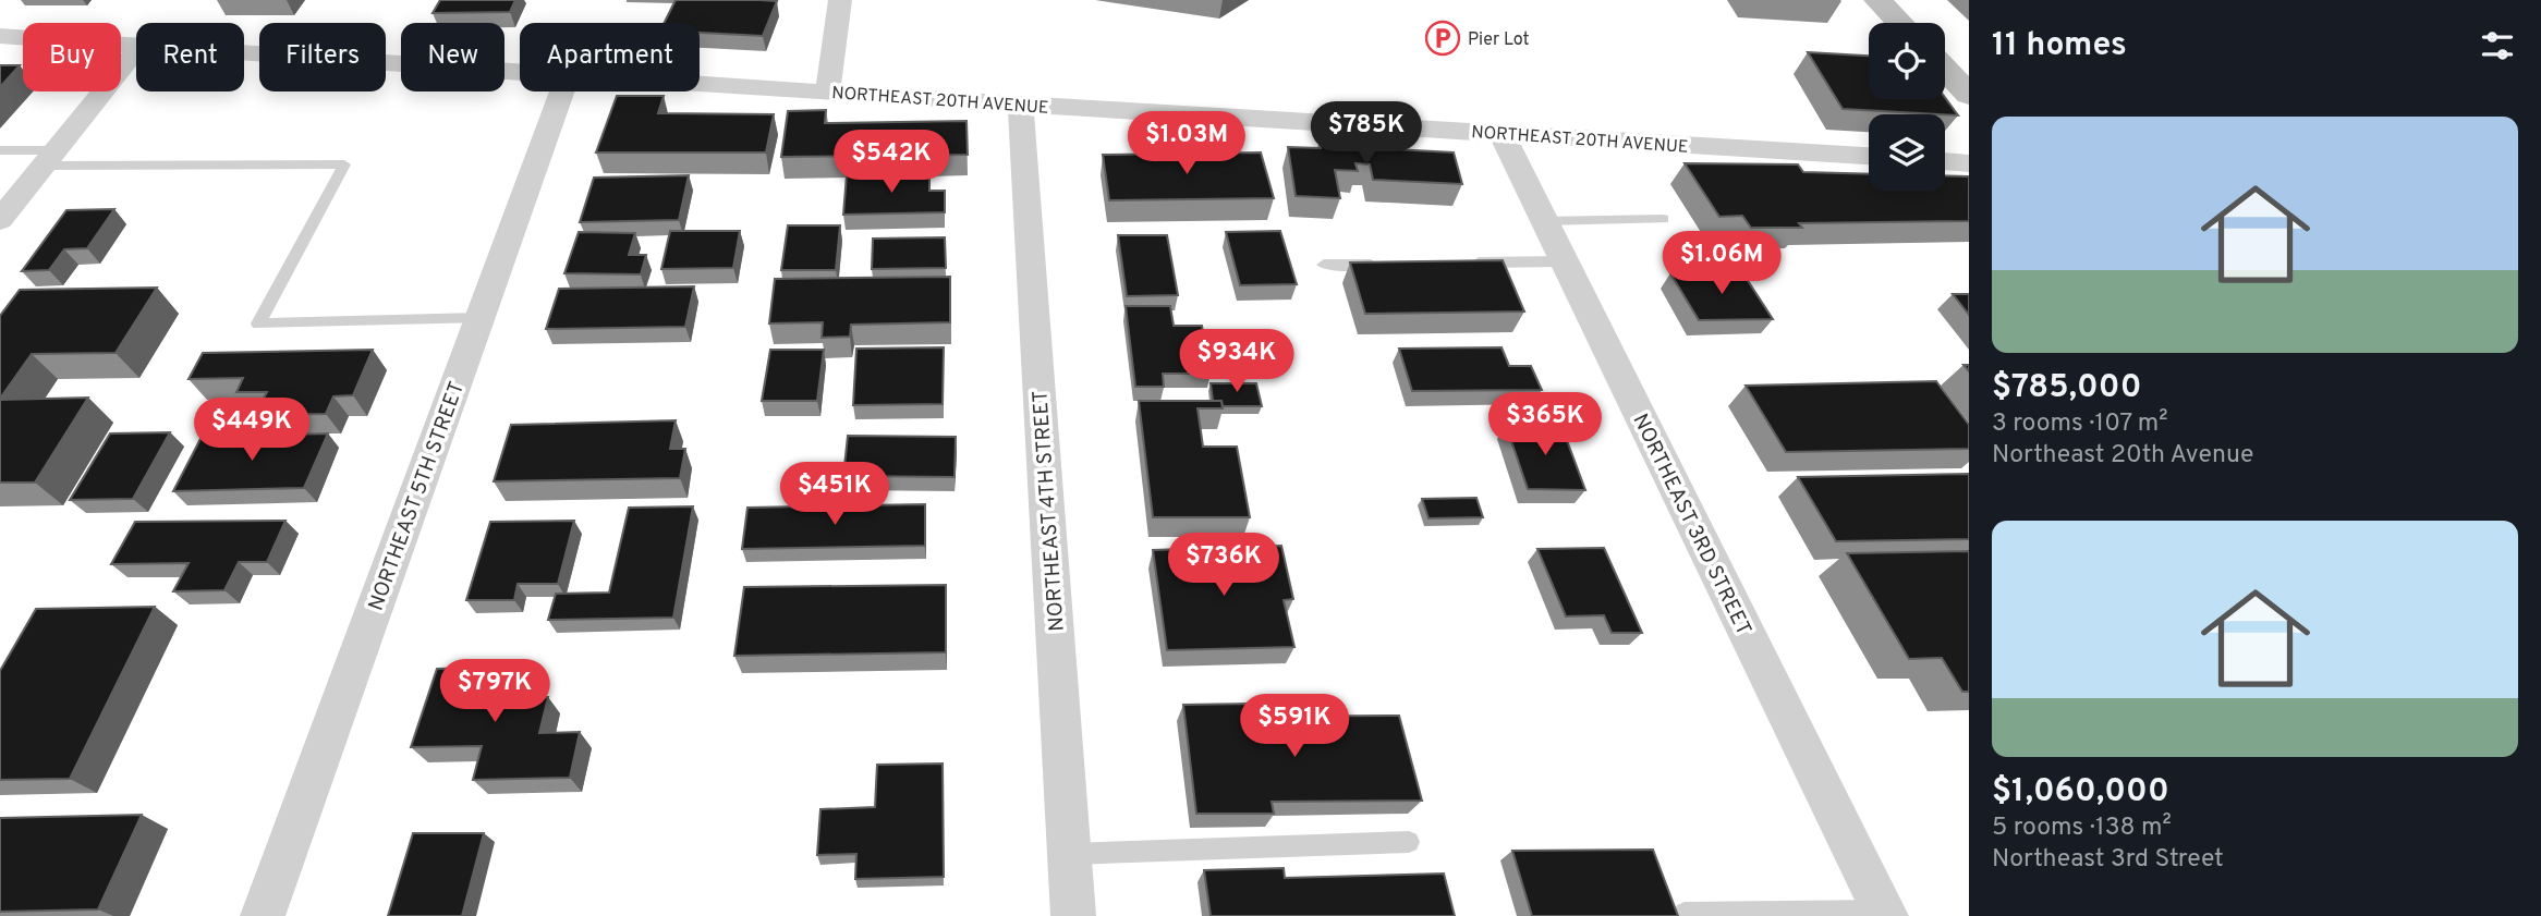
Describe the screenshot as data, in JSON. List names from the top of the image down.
{
  "streets": {
    "street": [
      "NORTHEAST 20TH AVENUE",
      "NORTHEAST 5TH STREET",
      "NORTHEAST 4TH STREET",
      "NORTHEAST 3RD STREET"
    ]
  },
  "crossings": [
    ["NORTHEAST 20TH AVENUE", "NORTHEAST 4TH STREET"],
    ["NORTHEAST 20TH AVENUE", "NORTHEAST 3RD STREET"]
  ],
  "places": {
    "parking": ["Pier Lot"]
  },
  "page": {
    "heading": "11 homes",
    "chip": [
      "Buy",
      "Rent",
      "Filters",
      "New",
      "Apartment"
    ],
    "list": [
      {
        "name": "$785,000",
        "note": "3 rooms · 107 m² · Northeast 20th Avenue"
      },
      {
        "name": "$1,060,000",
        "note": "5 rooms · 138 m² · Northeast 3rd Street"
      }
    ],
    "price": [
      "$785K",
      "$1.03M",
      "$542K",
      "$1.06M",
      "$934K",
      "$365K",
      "$449K",
      "$451K",
      "$736K",
      "$797K",
      "$591K"
    ]
  }
}
